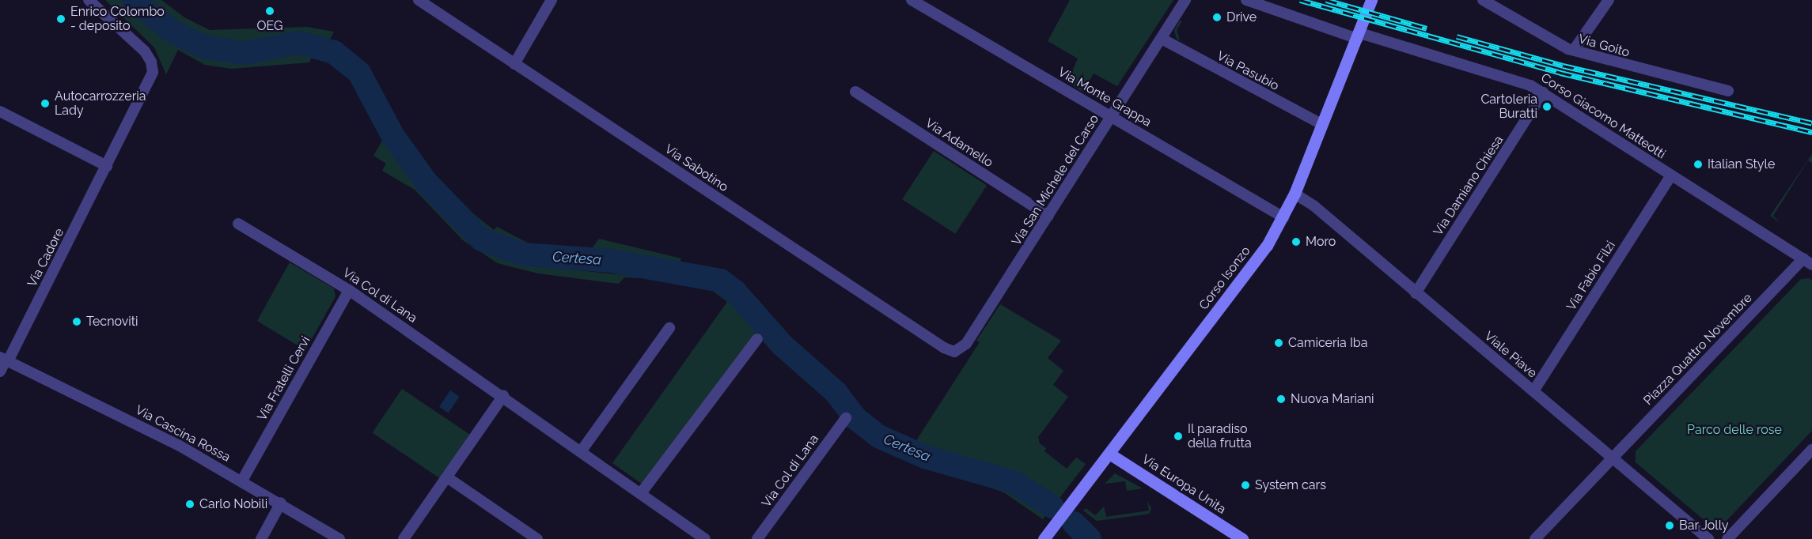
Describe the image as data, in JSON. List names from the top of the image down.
{
  "streets": {
    "street": [
      "Via Goito",
      "Via Pasubio",
      "Via Monte Grappa",
      "Corso Giacomo Matteotti",
      "Via Adamello",
      "Via Sabotino",
      "Via San Michele del Carso",
      "Via Damiano Chiesa",
      "Via Cadore",
      "Via Fabio Filzi",
      "Corso Isonzo",
      "Via Col di Lana",
      "Piazza Quattro Novembre",
      "Viale Piave",
      "Via Fratelli Cervi",
      "Via Cascina Rossa",
      "Via Europa Unita"
    ]
  },
  "crossings": [
    ["Via Pasubio", "Via San Michele del Carso"],
    ["Via Pasubio", "Corso Isonzo"],
    ["Via Monte Grappa", "Via San Michele del Carso"],
    ["Via Monte Grappa", "Corso Isonzo"],
    ["Corso Giacomo Matteotti", "Via Damiano Chiesa"],
    ["Corso Giacomo Matteotti", "Via Fabio Filzi"],
    ["Corso Giacomo Matteotti", "Corso Isonzo"],
    ["Corso Giacomo Matteotti", "Piazza Quattro Novembre"],
    ["Via Adamello", "Via San Michele del Carso"],
    ["Via Sabotino", "Via San Michele del Carso"],
    ["Via Damiano Chiesa", "Viale Piave"],
    ["Via Cadore", "Via Cascina Rossa"],
    ["Via Fabio Filzi", "Viale Piave"],
    ["Corso Isonzo", "Viale Piave"],
    ["Corso Isonzo", "Via Europa Unita"],
    ["Via Col di Lana", "Via Fratelli Cervi"],
    ["Piazza Quattro Novembre", "Viale Piave"],
    ["Via Fratelli Cervi", "Via Cascina Rossa"]
  ],
  "water": ["Certesa"],
  "parks": ["Parco delle rose"],
  "places": [
    "OEG",
    "Drive",
    "Enrico Colombo - deposito",
    "Autocarrozzeria Lady",
    "Cartoleria Buratti",
    "Italian Style",
    "Moro",
    "Tecnoviti",
    "Camiceria Iba",
    "Nuova Mariani",
    "Il paradiso della frutta",
    "System cars",
    "Carlo Nobili",
    "Bar Jolly"
  ]
}
